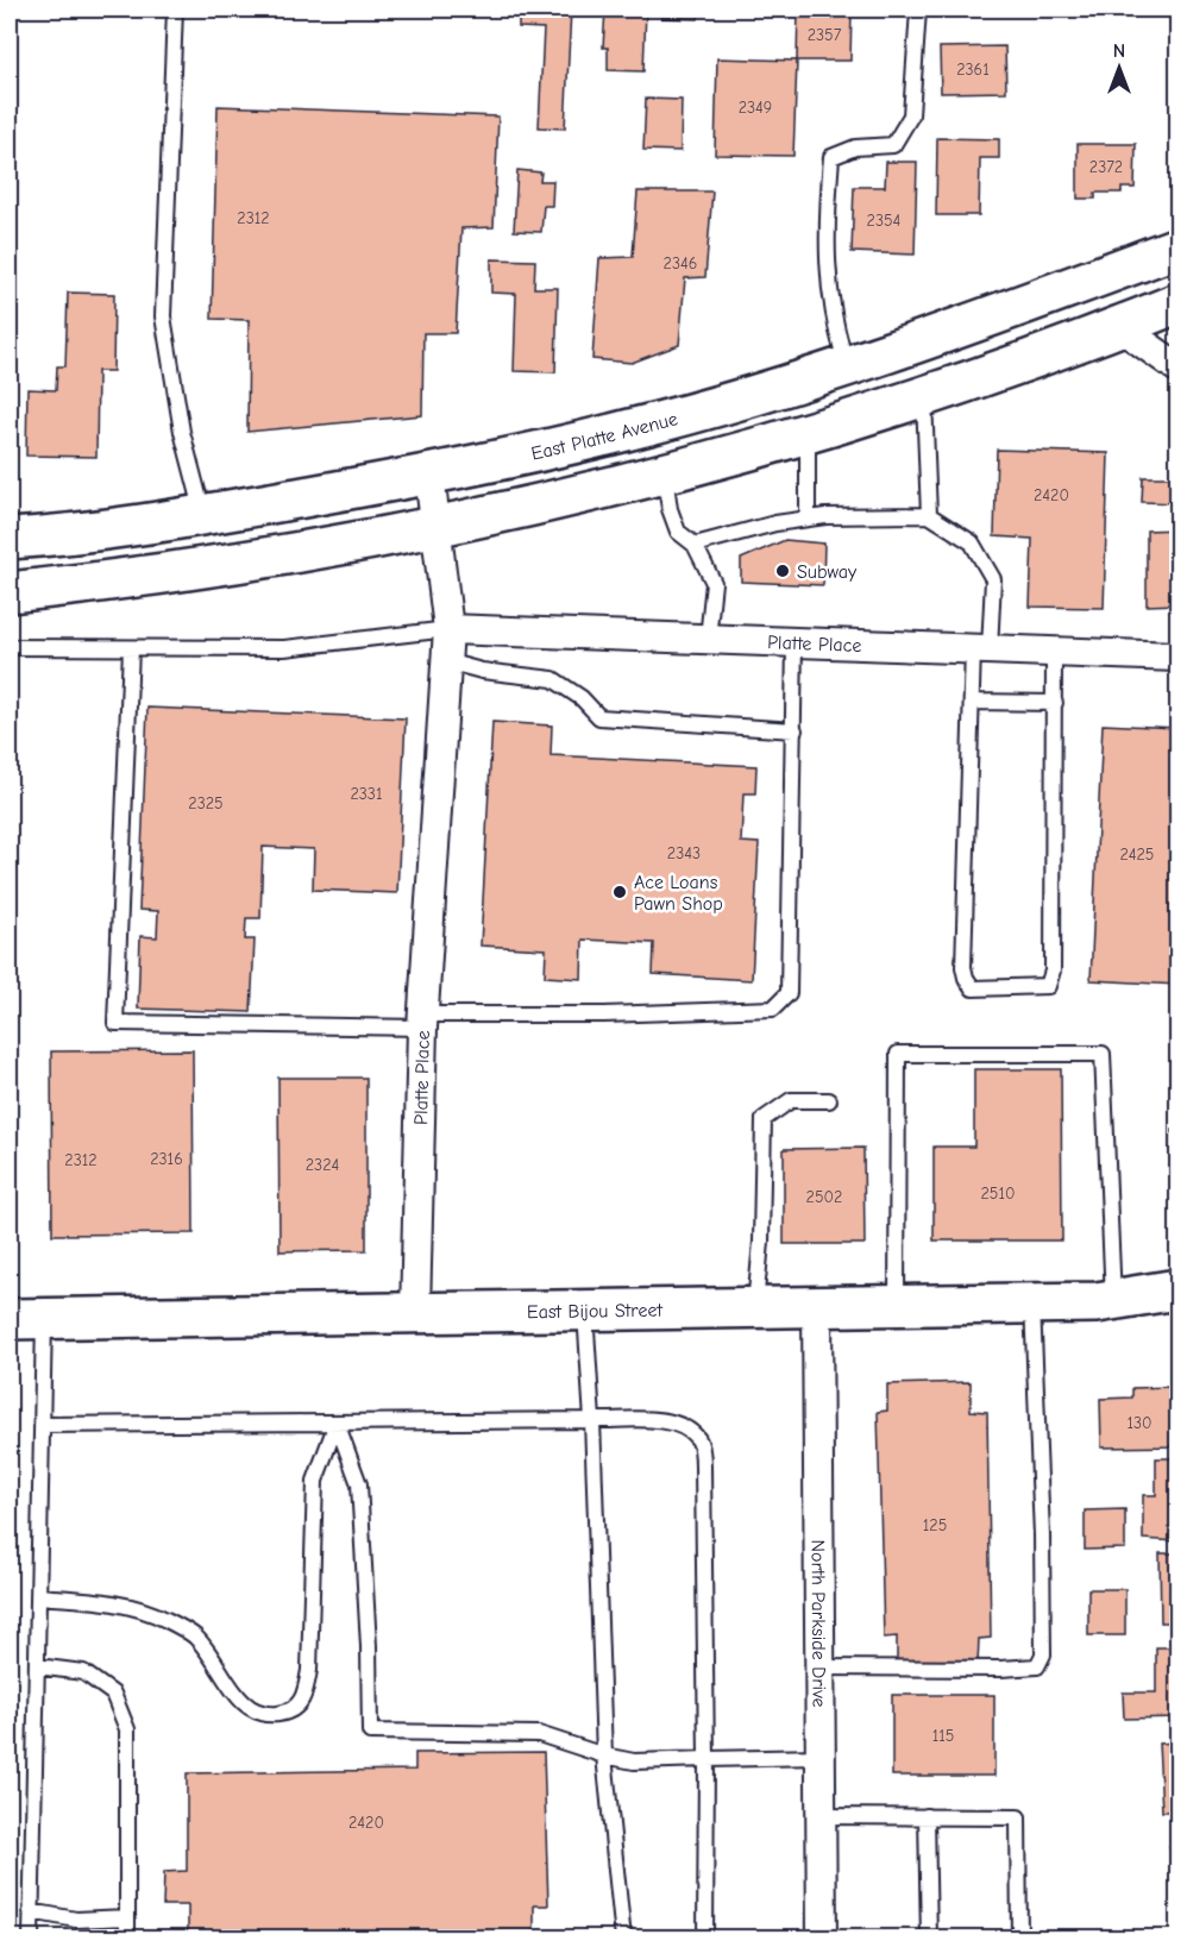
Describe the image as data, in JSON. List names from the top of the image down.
{
  "streets": {
    "main road": ["East Platte Avenue", "East Bijou Street"],
    "street": ["Platte Place", "North Parkside Drive"]
  },
  "crossings": [
    ["East Platte Avenue", "Platte Place"],
    ["Platte Place", "East Bijou Street"],
    ["East Bijou Street", "North Parkside Drive"]
  ],
  "places": ["Subway", "Ace Loans Pawn Shop"],
  "house_numbers": [
    "2357",
    "2361",
    "2349",
    "2372",
    "2312",
    "2354",
    "2346",
    "2420",
    "2331",
    "2325",
    "2343",
    "2425",
    "2316",
    "2312",
    "2324",
    "2510",
    "2502",
    "130",
    "125",
    "115",
    "2420"
  ],
  "north": "top"
}
